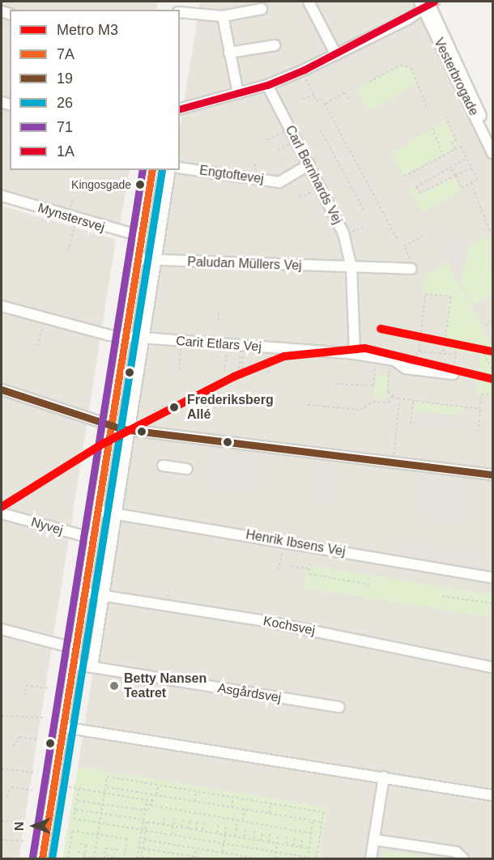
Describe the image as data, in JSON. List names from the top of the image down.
{
  "streets": {
    "street": [
      "Vesterbrogade",
      "Engtoftevej",
      "Carl Bernhards Vej",
      "Mynstersvej",
      "Paludan Müllers Vej",
      "Carit Etlars Vej",
      "Nyvej",
      "Henrik Ibsens Vej",
      "Kochsvej",
      "Asgårdsvej"
    ]
  },
  "crossings": [
    ["Engtoftevej", "Carl Bernhards Vej"],
    ["Carl Bernhards Vej", "Paludan Müllers Vej"],
    ["Carl Bernhards Vej", "Carit Etlars Vej"]
  ],
  "places": ["Kingosgade", "Frederiksberg Allé", "Betty Nansen Teatret"],
  "lines": [
    "transit line 1A",
    "transit line 7A",
    "transit line 26",
    "transit line 71",
    "metro line M3",
    "transit line 19"
  ],
  "legend": [
    "Metro M3",
    "7A",
    "19",
    "26",
    "71",
    "1A"
  ],
  "north": "left"
}
